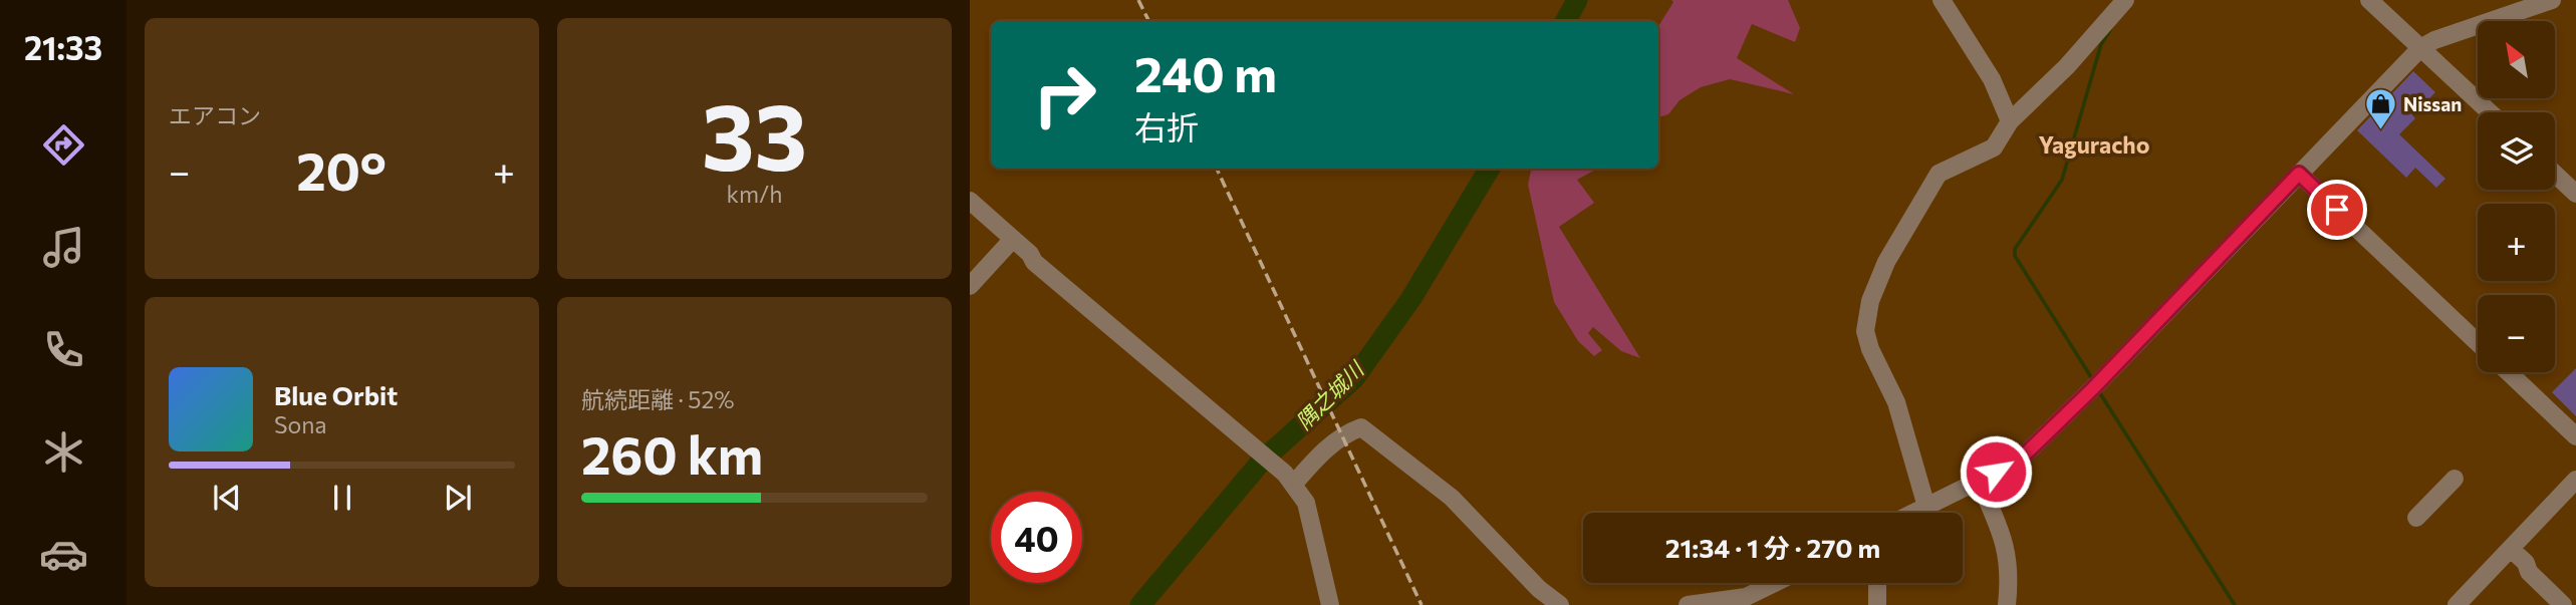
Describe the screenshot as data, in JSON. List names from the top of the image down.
{
  "districts": ["Yaguracho"],
  "water": ["隅之城川"],
  "places": {
    "shop": ["Nissan"]
  },
  "north": "top left",
  "page": {
    "tabs": "21:33",
    "tile": [
      "エアコン",
      ["33", "km/h"],
      ["航続距離 · 52%", "260 km"]
    ],
    "map_buttons": ["+", "−"],
    "turn": ["240 m", "右折"],
    "heat": ["−", "20°", "+"],
    "song": ["Blue Orbit", "Sona"],
    "limit": "40",
    "trip": "21:34 · 1 分 · 270 m"
  }
}
